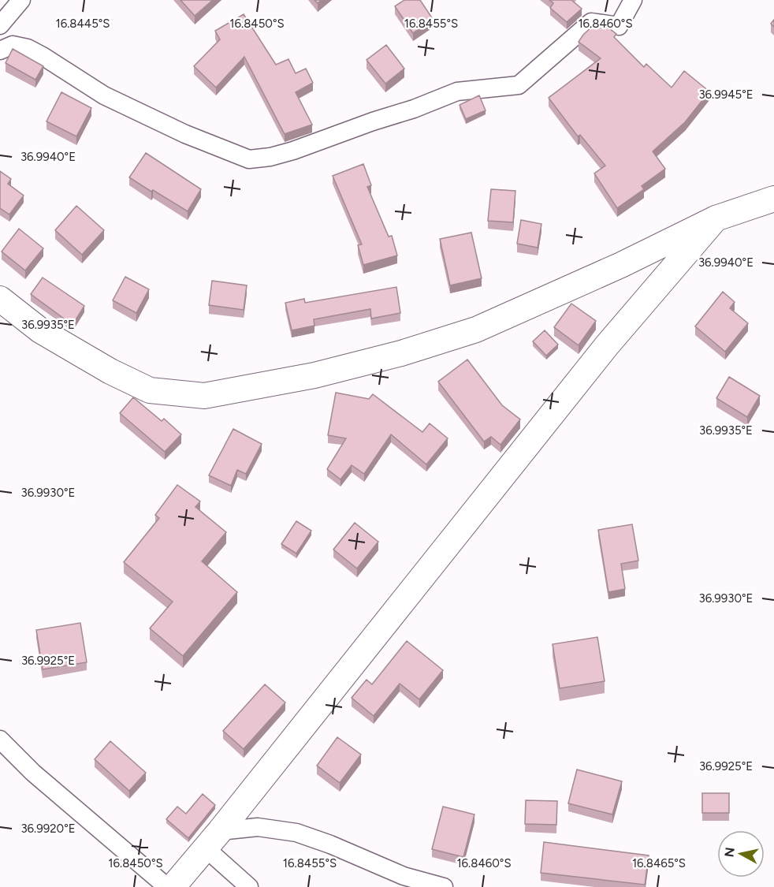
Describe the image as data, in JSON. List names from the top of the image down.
{
  "north": "left",
  "coordinates": [
    "16.8445°S",
    "16.8450°S",
    "16.8455°S",
    "16.8460°S",
    "36.9945°E",
    "36.9940°E",
    "36.9935°E",
    "36.9930°E",
    "36.9925°E",
    "36.9920°E",
    "16.8465°S"
  ]
}
